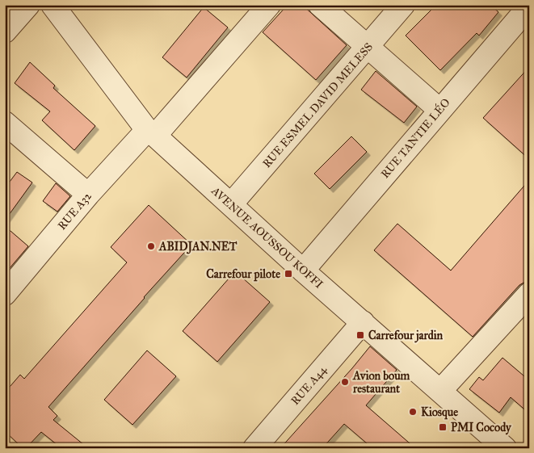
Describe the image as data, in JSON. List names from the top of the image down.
{
  "streets": {
    "street": [
      "RUE ESMEL DAVID MELESS",
      "RUE TANTIE LÉO",
      "RUE A32",
      "AVENUE AOUSSOU KOFFI",
      "RUE A44"
    ]
  },
  "crossings": [
    ["RUE ESMEL DAVID MELESS", "AVENUE AOUSSOU KOFFI"],
    ["RUE TANTIE LÉO", "AVENUE AOUSSOU KOFFI"],
    ["RUE A32", "AVENUE AOUSSOU KOFFI"],
    ["AVENUE AOUSSOU KOFFI", "RUE A44"]
  ],
  "places": {
    "other": ["ABIDJAN.NET", "Avion boum restaurant", "Kiosque"],
    "transit": ["Carrefour pilote", "Carrefour jardin", "PMI Cocody"]
  }
}
